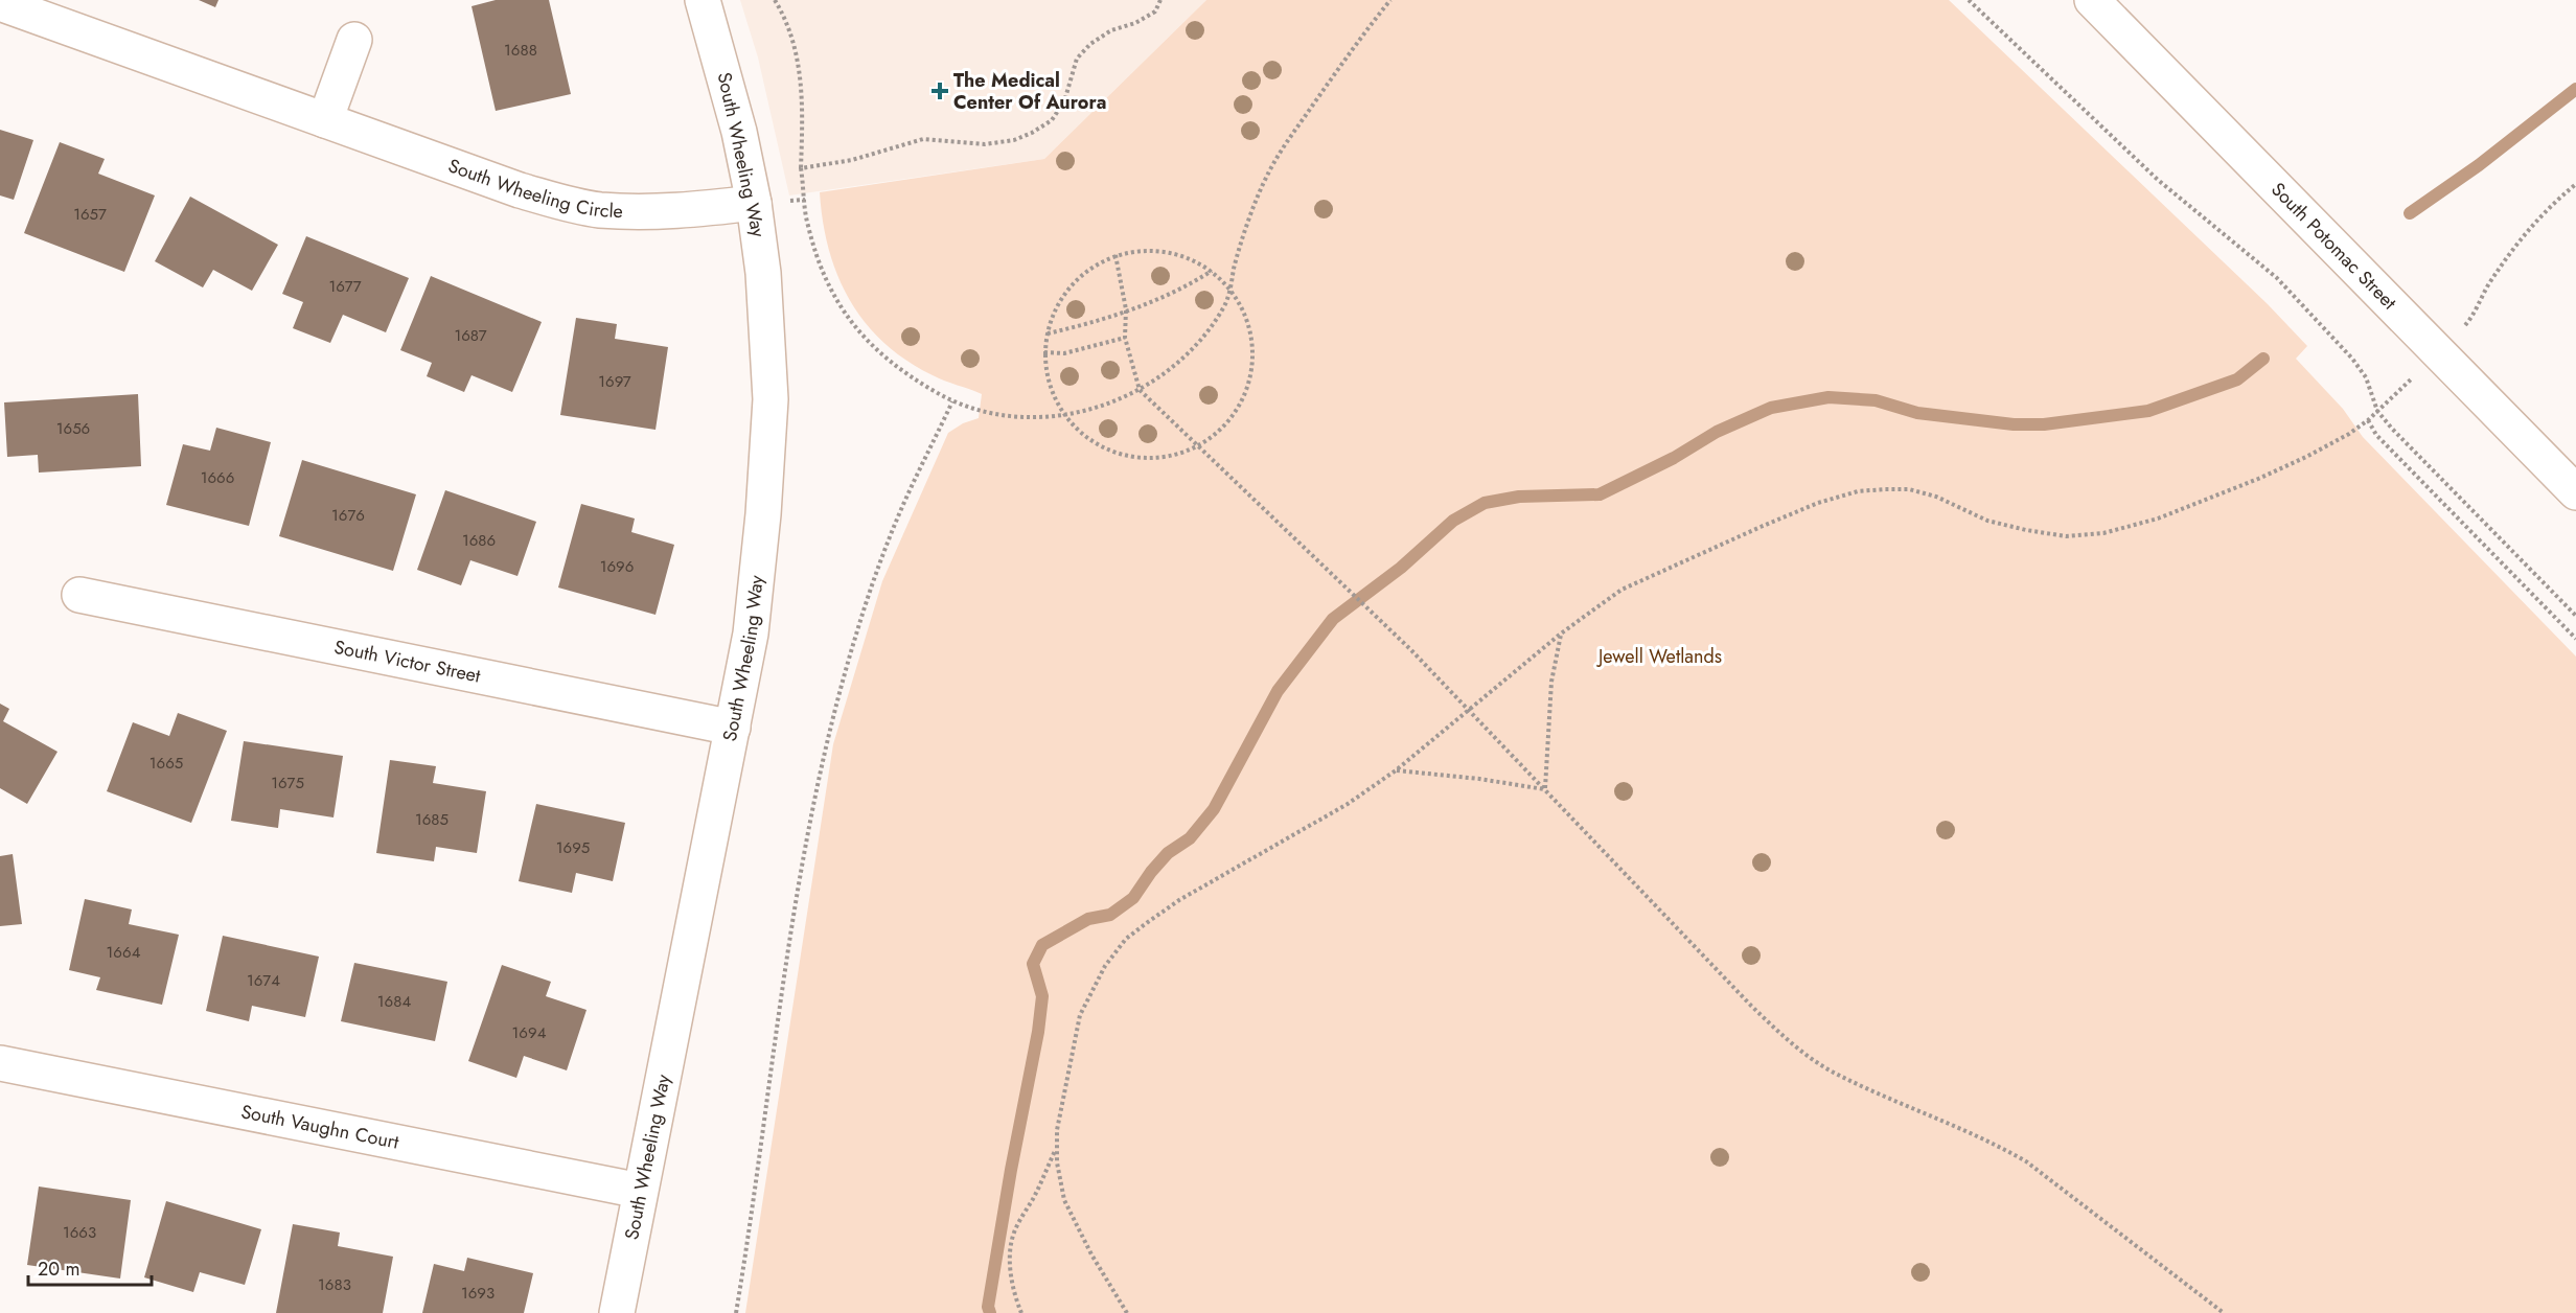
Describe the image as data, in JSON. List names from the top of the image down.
{
  "streets": {
    "street": [
      "South Wheeling Way",
      "South Wheeling Circle",
      "South Potomac Street",
      "South Victor Street",
      "South Vaughn Court"
    ]
  },
  "crossings": [
    ["South Wheeling Way", "South Wheeling Circle"],
    ["South Wheeling Way", "South Victor Street"],
    ["South Wheeling Way", "South Vaughn Court"]
  ],
  "parks": ["Jewell Wetlands"],
  "places": {
    "health": ["The Medical Center Of Aurora"]
  },
  "house_numbers": [
    "1688",
    "1657",
    "1677",
    "1687",
    "1697",
    "1656",
    "1666",
    "1676",
    "1686",
    "1696",
    "1665",
    "1675",
    "1685",
    "1695",
    "1664",
    "1674",
    "1684",
    "1694",
    "1663",
    "1683",
    "1693"
  ],
  "scale_bar": "20 m"
}
